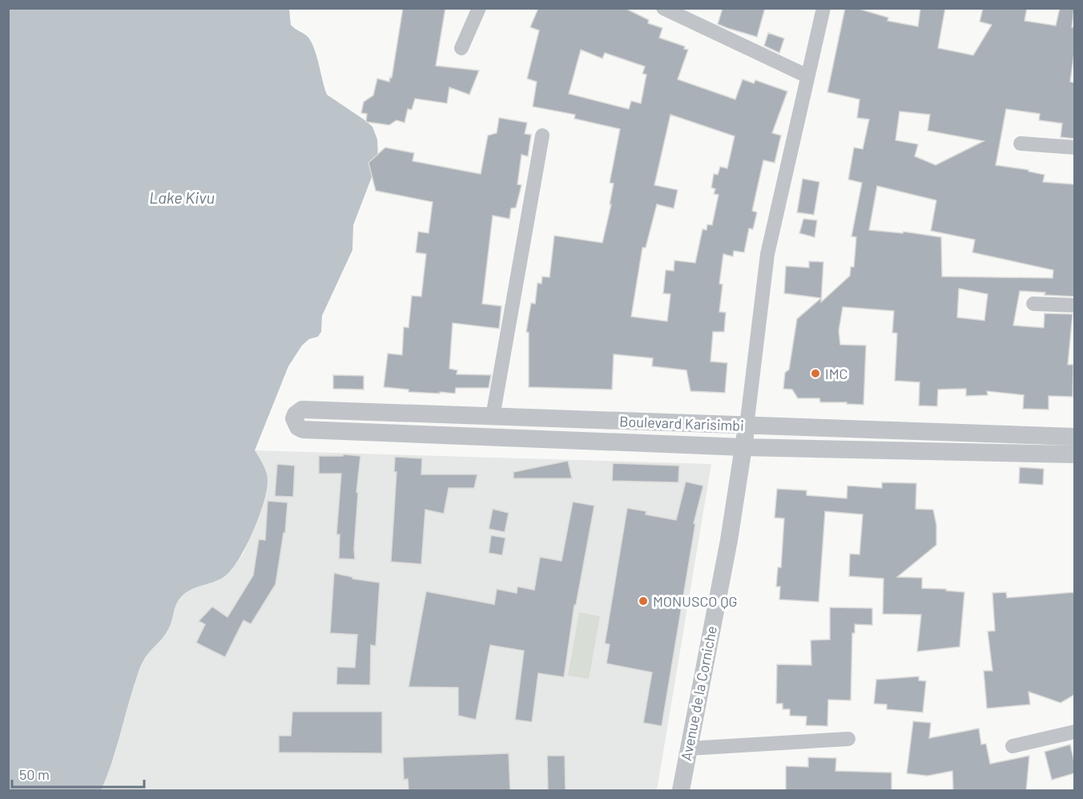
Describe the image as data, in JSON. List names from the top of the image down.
{
  "streets": {
    "street": ["Boulevard Karisimbi", "Avenue de la Corniche"]
  },
  "crossings": [
    ["Boulevard Karisimbi", "Avenue de la Corniche"]
  ],
  "water": ["Lake Kivu"],
  "places": ["IMC", "MONUSCO QG"],
  "scale_bar": "50 m"
}
